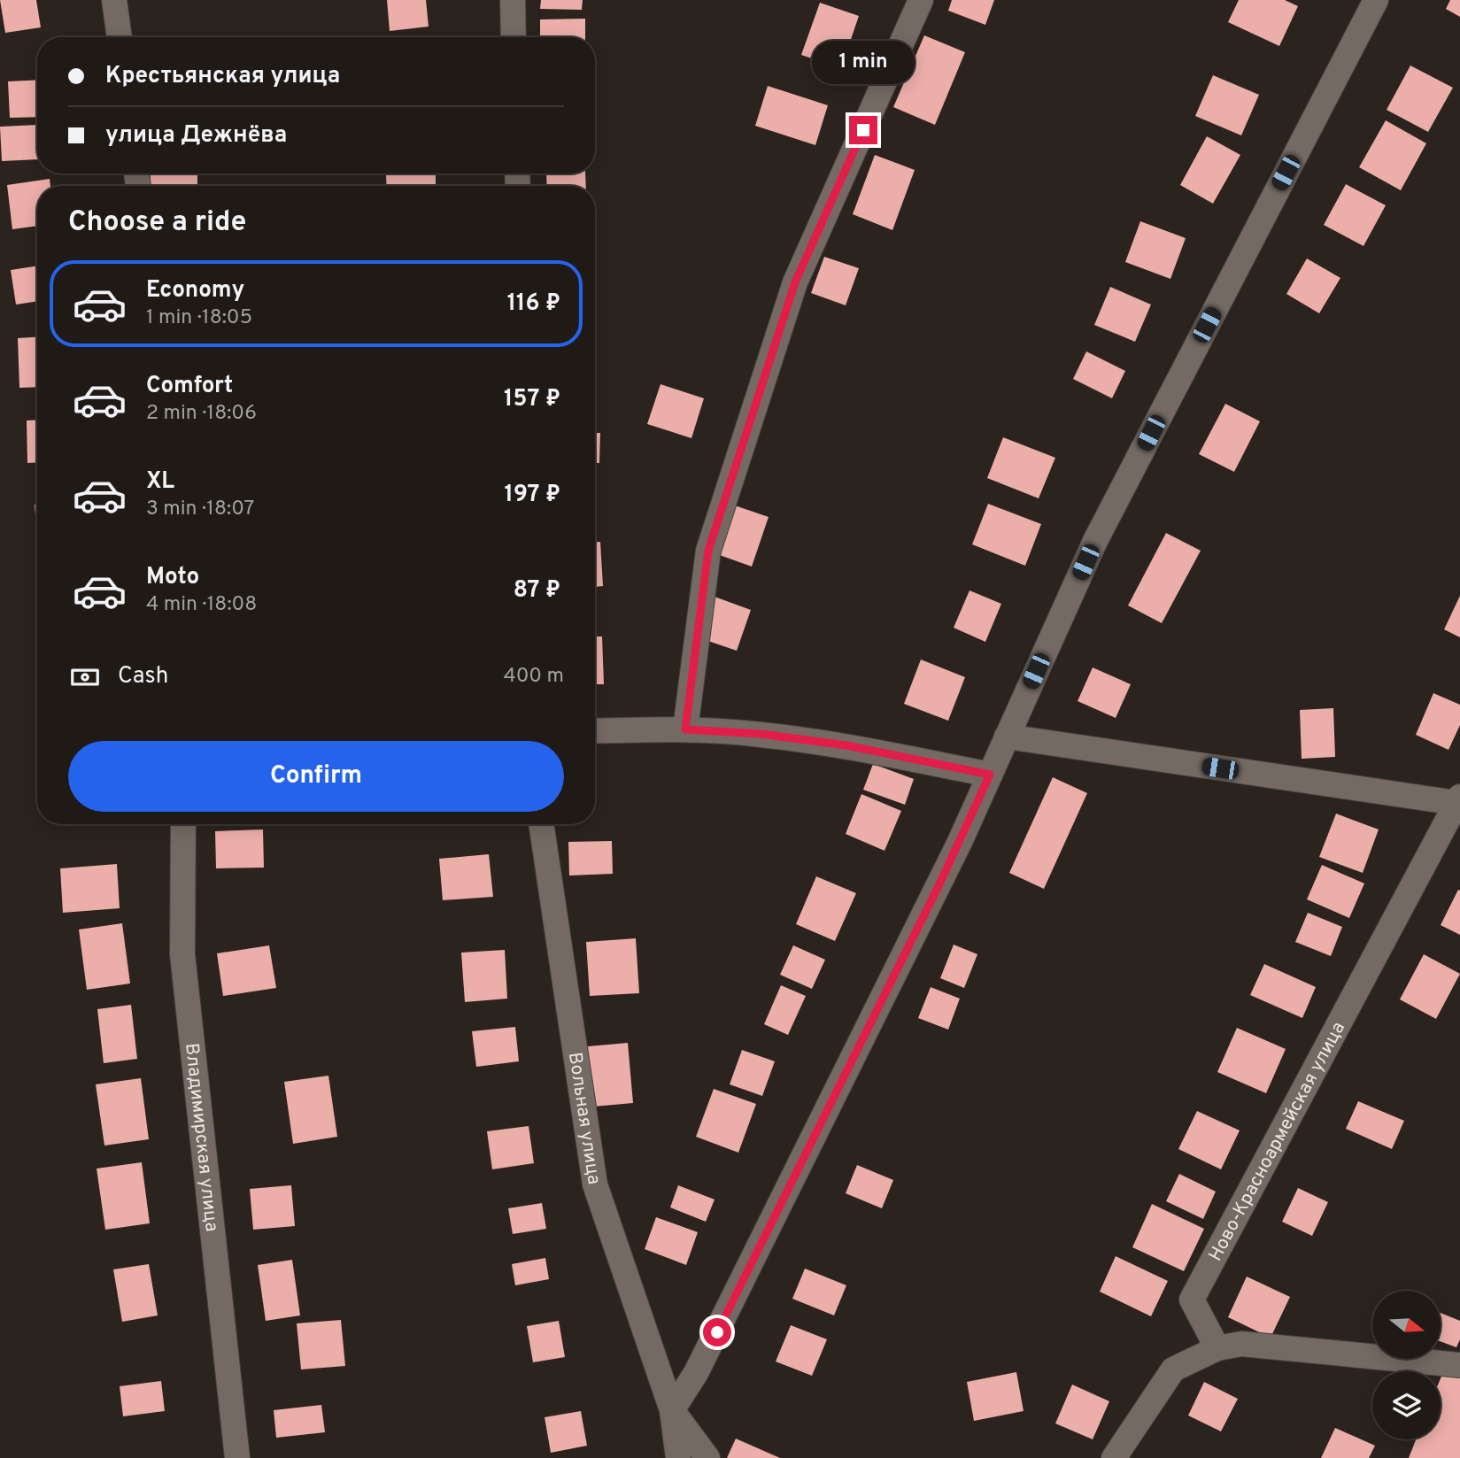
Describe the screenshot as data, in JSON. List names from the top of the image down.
{
  "streets": {
    "street": ["Вольная улица", "Владимирская улица", "Ново-Красноармейская улица"]
  },
  "north": "right",
  "page": {
    "banner": ["Крестьянская улица", "улица Дежнёва"],
    "bubble": "1 min",
    "heading": "Choose a ride",
    "list": [
      {
        "name": "Economy",
        "note": "1 min · 18:05",
        "value": "116 ₽"
      },
      {
        "name": "Comfort",
        "note": "2 min · 18:06",
        "value": "157 ₽"
      },
      {
        "name": "XL",
        "note": "3 min · 18:07",
        "value": "197 ₽"
      },
      {
        "name": "Moto",
        "note": "4 min · 18:08",
        "value": "87 ₽"
      }
    ],
    "pay": ["Cash", "400 m"],
    "buttons": "Confirm"
  }
}
